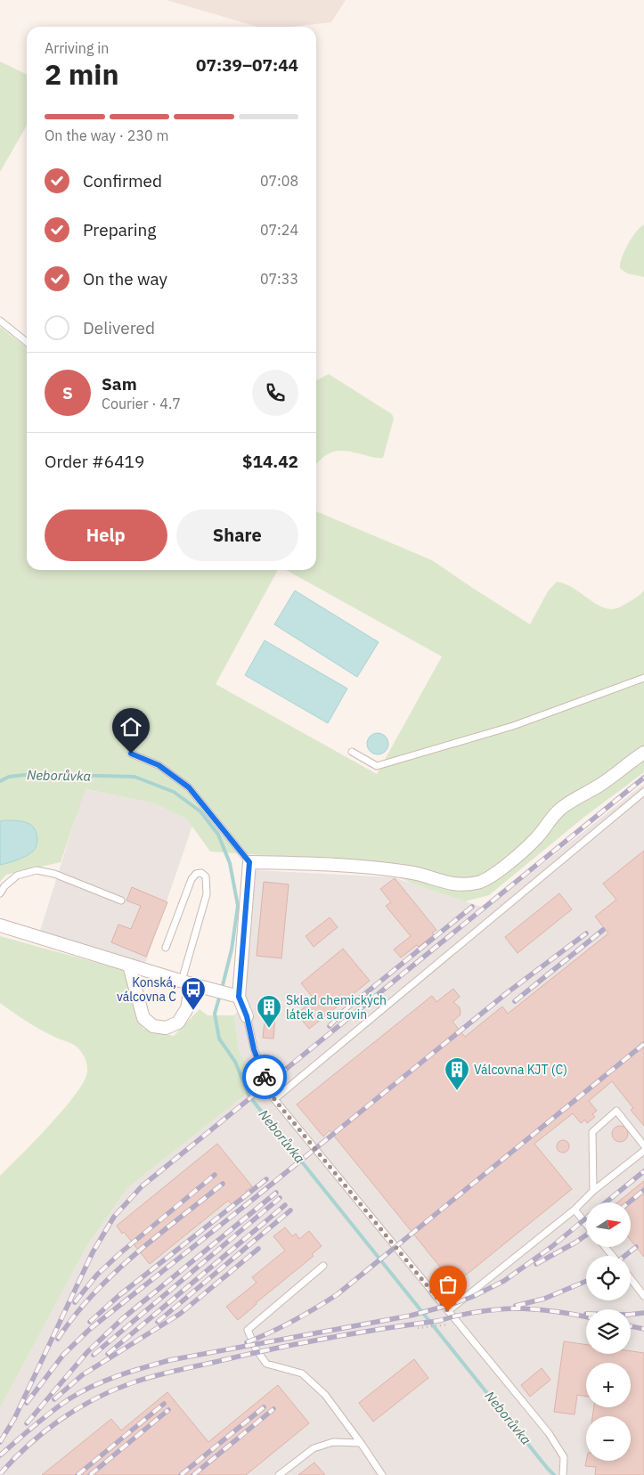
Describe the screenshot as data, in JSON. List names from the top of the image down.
{
  "water": ["Neborůvka"],
  "places": {
    "bus stop": ["Konská, válcovna C"],
    "building": ["Sklad chemických látek a surovin", "Válcovna KJT (C)"]
  },
  "north": "right",
  "page": {
    "heading": ["2 min", "Arriving in", "07:39–07:44"],
    "panel": [
      "Sam",
      "Courier · 4.7",
      "Order #6419",
      "$14.42"
    ],
    "bar": "On the way · 230 m",
    "list": [
      ["Confirmed", "07:08"],
      ["Preparing", "07:24"],
      ["On the way", "07:33"],
      "Delivered"
    ],
    "round": "S",
    "buttons": ["Help", "Share"],
    "map_buttons": ["+", "−"]
  }
}
